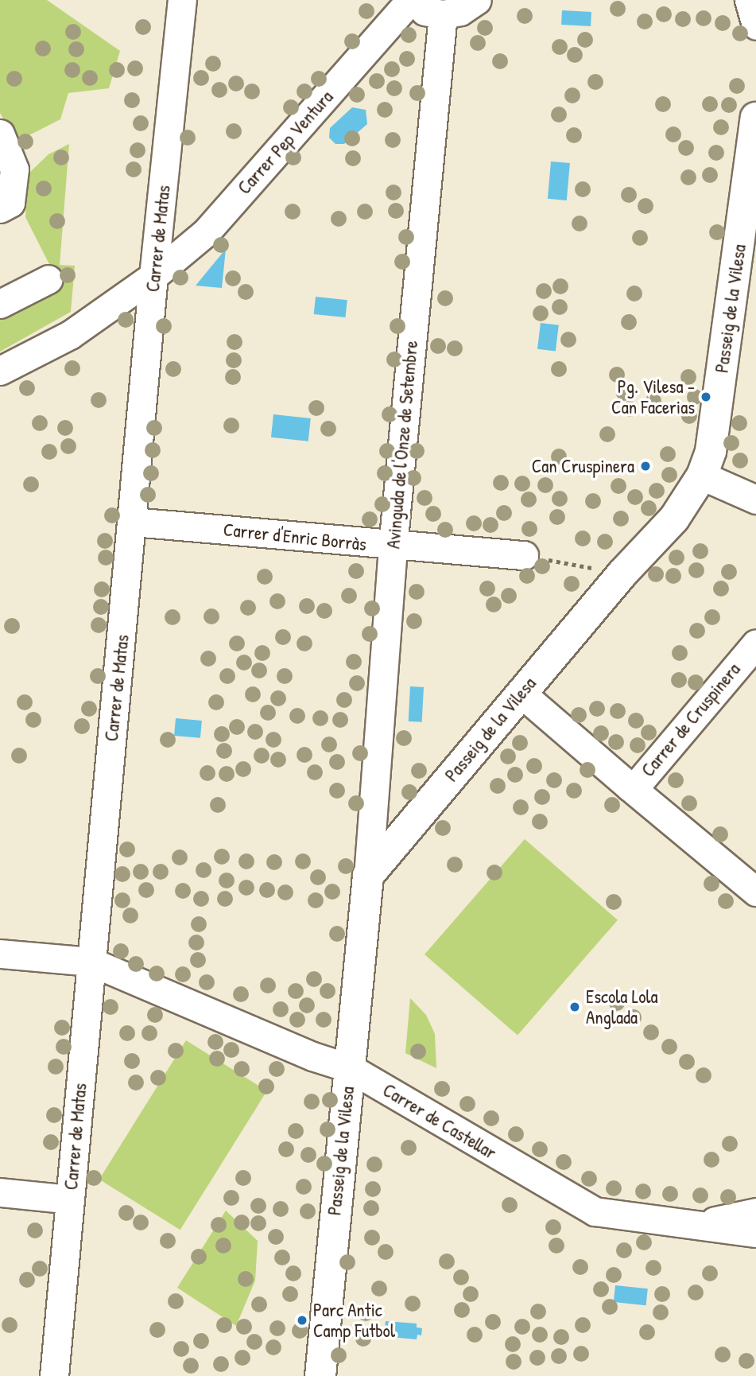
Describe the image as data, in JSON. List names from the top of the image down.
{
  "streets": {
    "street": [
      "Carrer Pep Ventura",
      "Carrer de Matas",
      "Passeig de la Vilesa",
      "Avinguda de l'Onze de Setembre",
      "Carrer d'Enric Borràs",
      "Carrer de Cruspinera",
      "Carrer de Castellar"
    ]
  },
  "crossings": [
    ["Carrer Pep Ventura", "Carrer de Matas"],
    ["Carrer de Matas", "Carrer d'Enric Borràs"],
    ["Carrer de Matas", "Carrer de Castellar"],
    ["Passeig de la Vilesa", "Avinguda de l'Onze de Setembre"],
    ["Passeig de la Vilesa", "Carrer de Cruspinera"],
    ["Passeig de la Vilesa", "Carrer de Castellar"],
    ["Avinguda de l'Onze de Setembre", "Carrer d'Enric Borràs"]
  ],
  "places": [
    "Pg. Vilesa - Can Facerias",
    "Can Cruspinera",
    "Escola Lola Anglada",
    "Parc Antic Camp Futbol"
  ]
}
